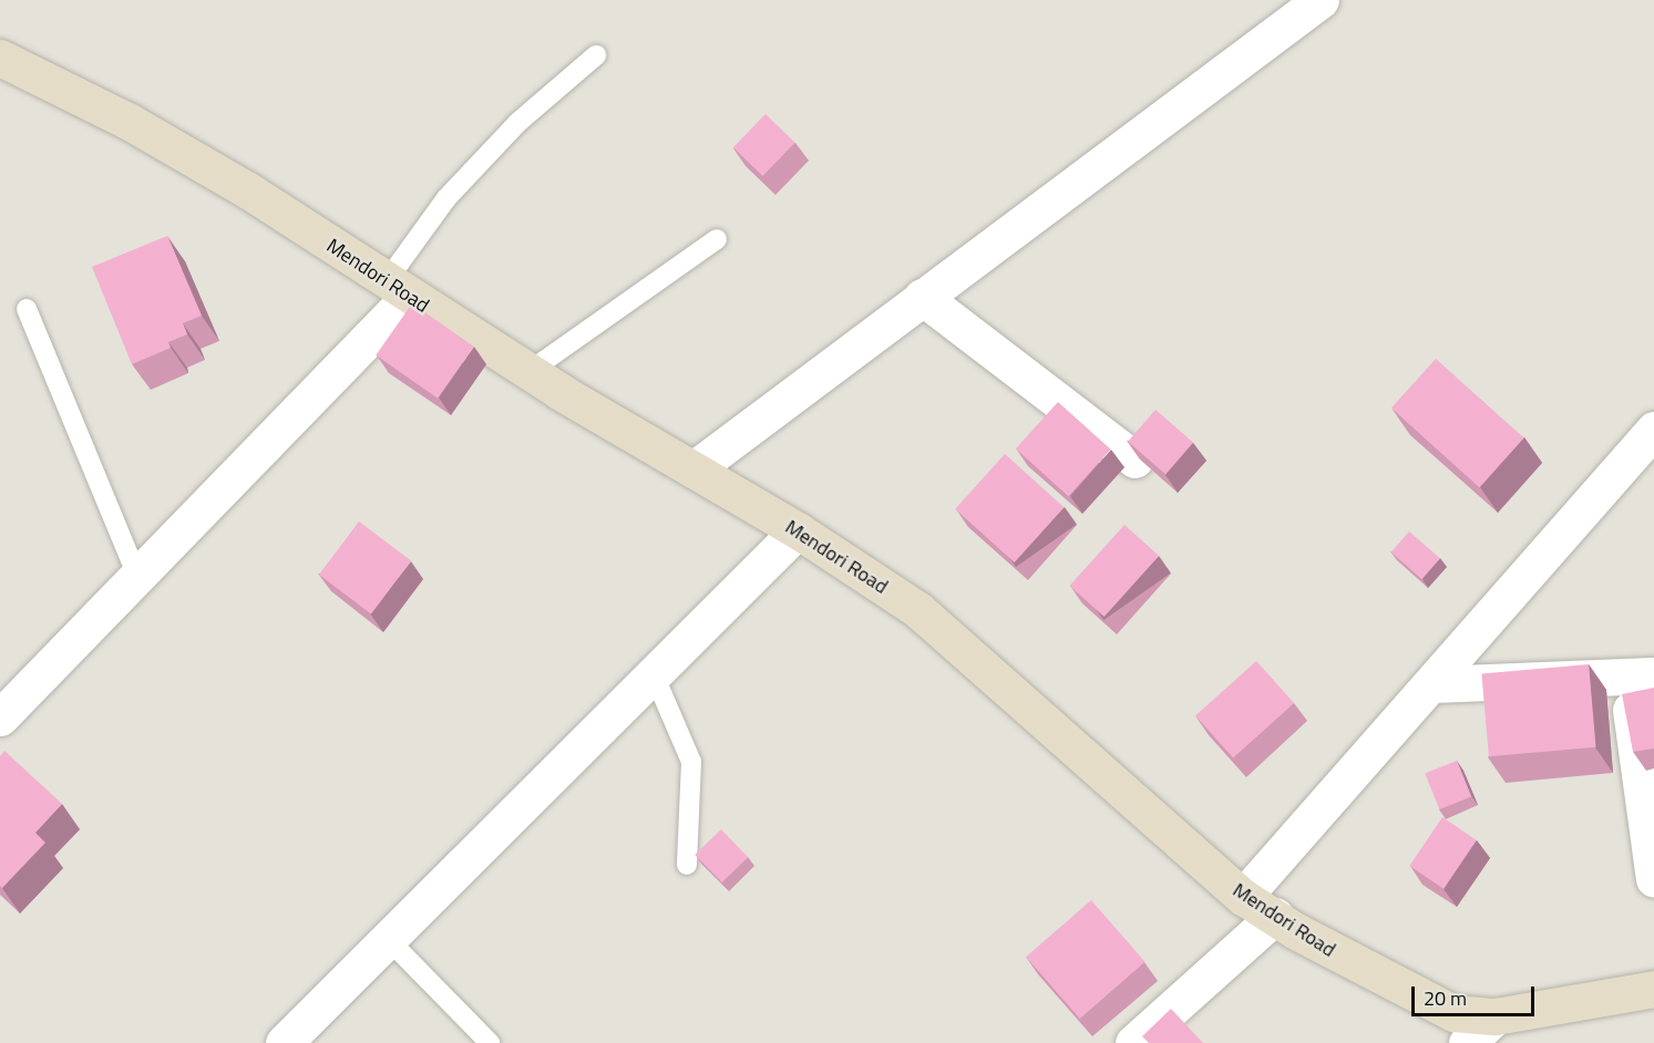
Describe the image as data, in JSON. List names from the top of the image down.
{
  "streets": {
    "main road": ["Mendori Road"]
  },
  "scale_bar": "20 m"
}
